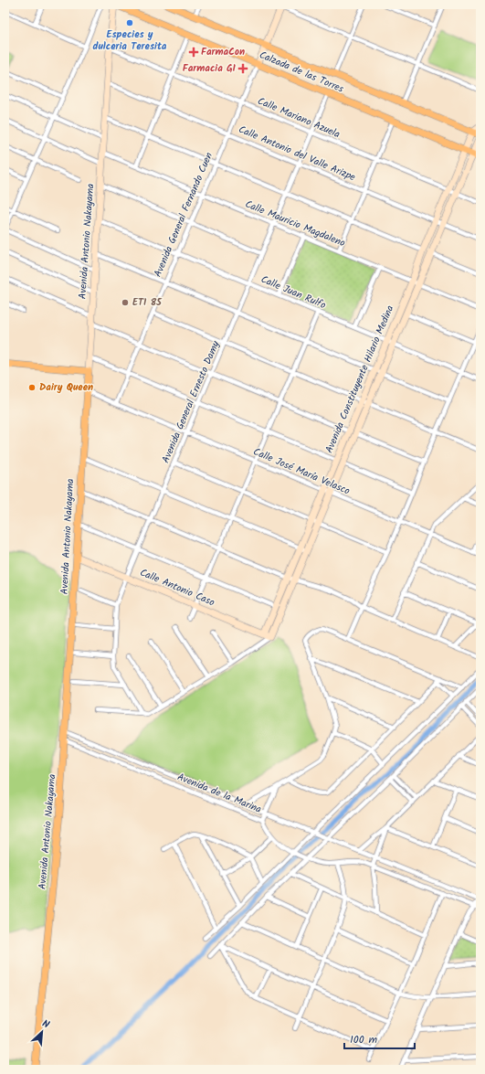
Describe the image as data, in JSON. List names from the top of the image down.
{
  "streets": {
    "main road": ["Calzada de las Torres", "Avenida Antonio Nakayama"],
    "street": [
      "Calle Mariano Azuela",
      "Calle Antonio del Valle Arizpe",
      "Avenida General Fernando Cuen",
      "Calle Mauricio Magdaleno",
      "Calle Juan Rulfo",
      "Avenida Constituyente Hilario Medina",
      "Avenida General Ernesto Damy",
      "Calle José María Velasco",
      "Calle Antonio Caso",
      "Avenida de la Marina"
    ]
  },
  "crossings": [
    ["Calzada de las Torres", "Avenida General Fernando Cuen"],
    ["Calzada de las Torres", "Avenida Antonio Nakayama"],
    ["Calzada de las Torres", "Avenida Constituyente Hilario Medina"],
    ["Calzada de las Torres", "Avenida General Ernesto Damy"],
    ["Calle Mariano Azuela", "Avenida General Fernando Cuen"],
    ["Calle Mariano Azuela", "Avenida Antonio Nakayama"],
    ["Calle Mariano Azuela", "Avenida Constituyente Hilario Medina"],
    ["Calle Mariano Azuela", "Avenida General Ernesto Damy"],
    ["Calle Antonio del Valle Arizpe", "Avenida General Fernando Cuen"],
    ["Calle Antonio del Valle Arizpe", "Avenida Antonio Nakayama"],
    ["Calle Antonio del Valle Arizpe", "Avenida Constituyente Hilario Medina"],
    ["Calle Antonio del Valle Arizpe", "Avenida General Ernesto Damy"],
    ["Avenida General Fernando Cuen", "Calle Mauricio Magdaleno"],
    ["Avenida General Fernando Cuen", "Calle Juan Rulfo"],
    ["Avenida General Fernando Cuen", "Calle José María Velasco"],
    ["Calle Mauricio Magdaleno", "Avenida Antonio Nakayama"],
    ["Calle Mauricio Magdaleno", "Avenida Constituyente Hilario Medina"],
    ["Calle Mauricio Magdaleno", "Avenida General Ernesto Damy"],
    ["Avenida Antonio Nakayama", "Calle Juan Rulfo"],
    ["Avenida Antonio Nakayama", "Calle Antonio Caso"],
    ["Avenida Antonio Nakayama", "Avenida de la Marina"],
    ["Calle Juan Rulfo", "Avenida Constituyente Hilario Medina"],
    ["Calle Juan Rulfo", "Avenida General Ernesto Damy"],
    ["Avenida Constituyente Hilario Medina", "Avenida General Ernesto Damy"],
    ["Avenida Constituyente Hilario Medina", "Calle José María Velasco"],
    ["Avenida Constituyente Hilario Medina", "Calle Antonio Caso"],
    ["Avenida General Ernesto Damy", "Calle José María Velasco"],
    ["Avenida General Ernesto Damy", "Calle Antonio Caso"]
  ],
  "places": {
    "other": ["Especies y dulceria Teresita", "ETI 85", "Dairy Queen"],
    "health": ["FarmaCon", "Farmacia GI"]
  },
  "scale_bar": "100 m",
  "north": "top right"
}
